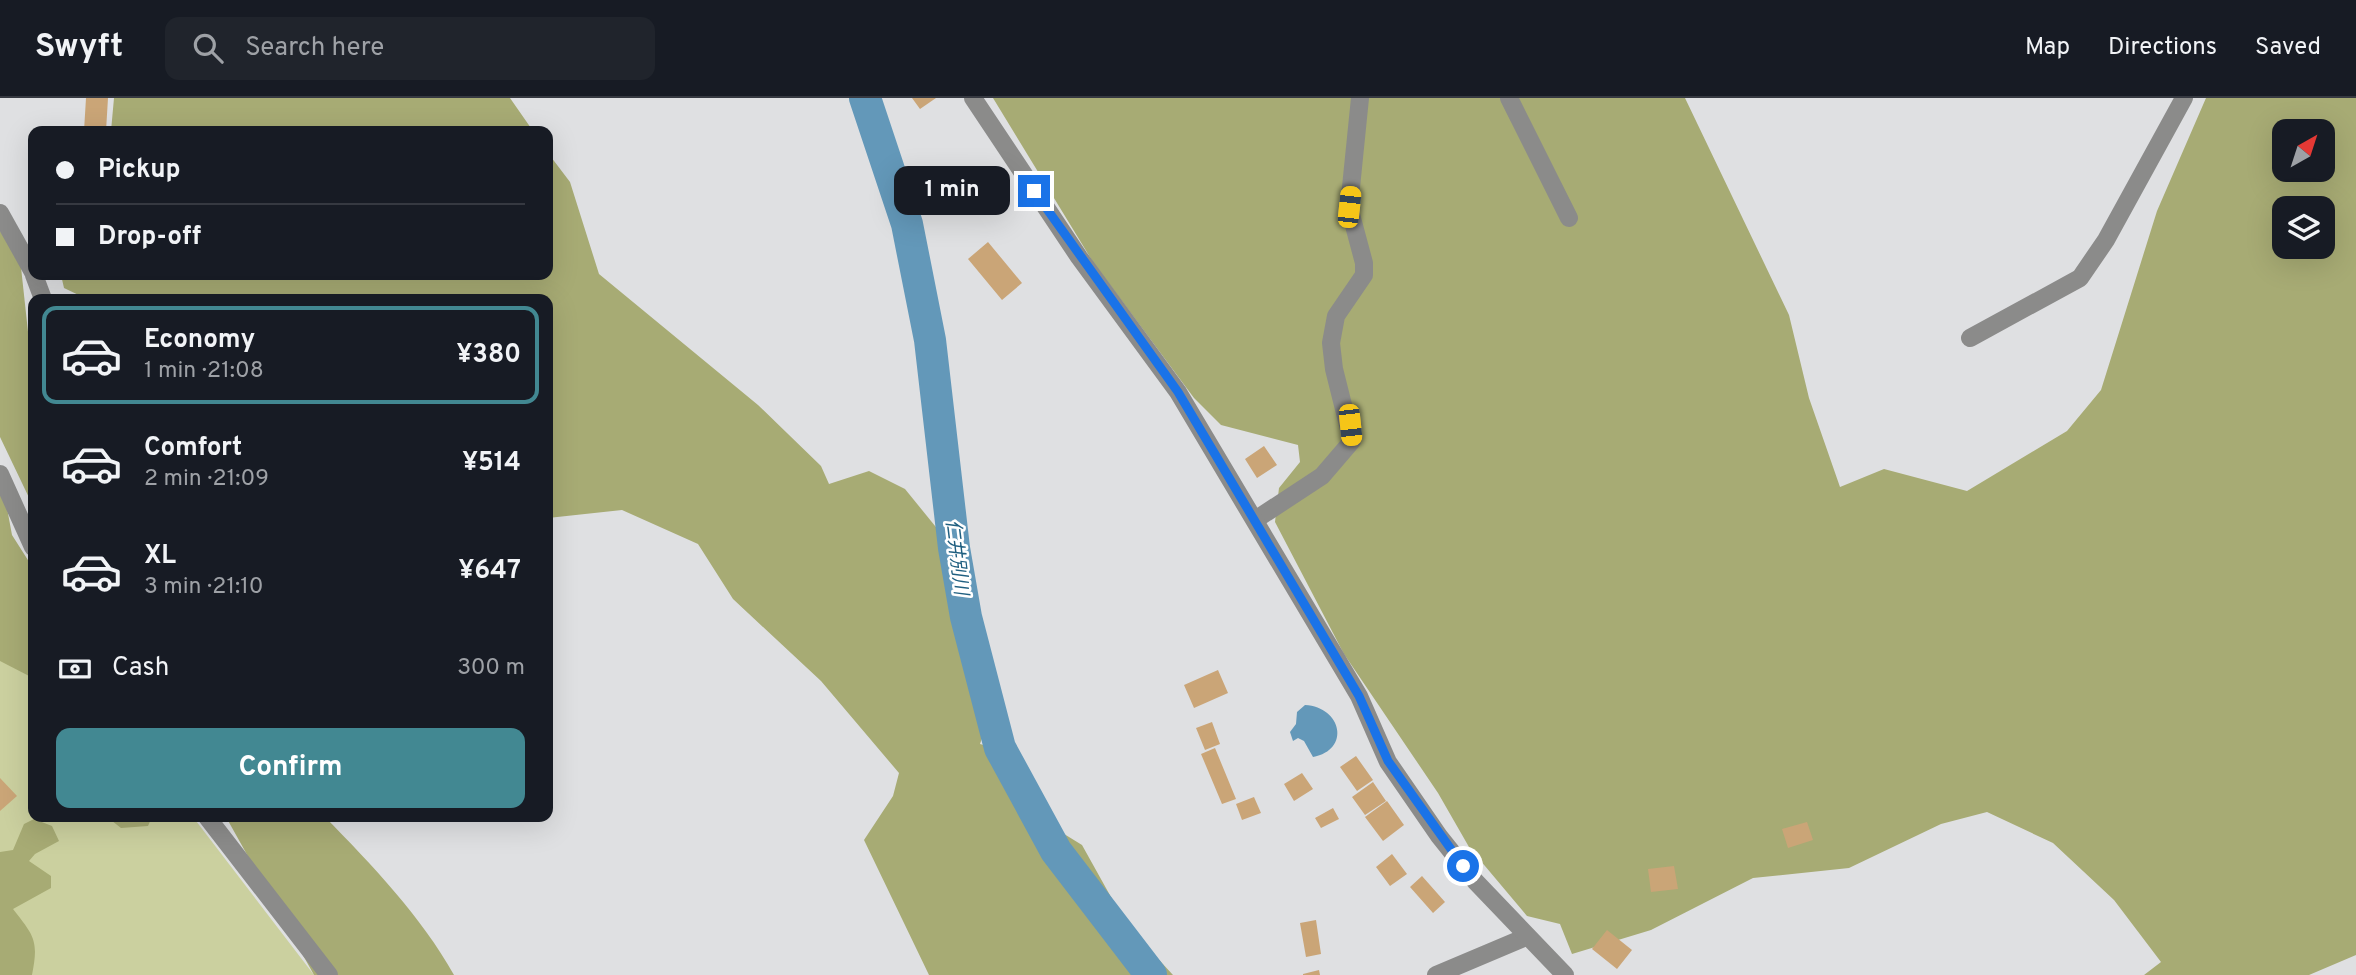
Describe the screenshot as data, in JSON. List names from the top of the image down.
{
  "water": ["仁井別川"],
  "north": "top right",
  "page": {
    "header": "Swyft",
    "search": "Search here",
    "nav": ["Map", "Directions", "Saved"],
    "banner": ["Pickup", "Drop-off"],
    "bubble": "1 min",
    "list": [
      {
        "name": "Economy",
        "note": "1 min · 21:08",
        "value": "¥380"
      },
      {
        "name": "Comfort",
        "note": "2 min · 21:09",
        "value": "¥514"
      },
      {
        "name": "XL",
        "note": "3 min · 21:10",
        "value": "¥647"
      }
    ],
    "pay": ["Cash", "300 m"],
    "buttons": "Confirm"
  }
}
